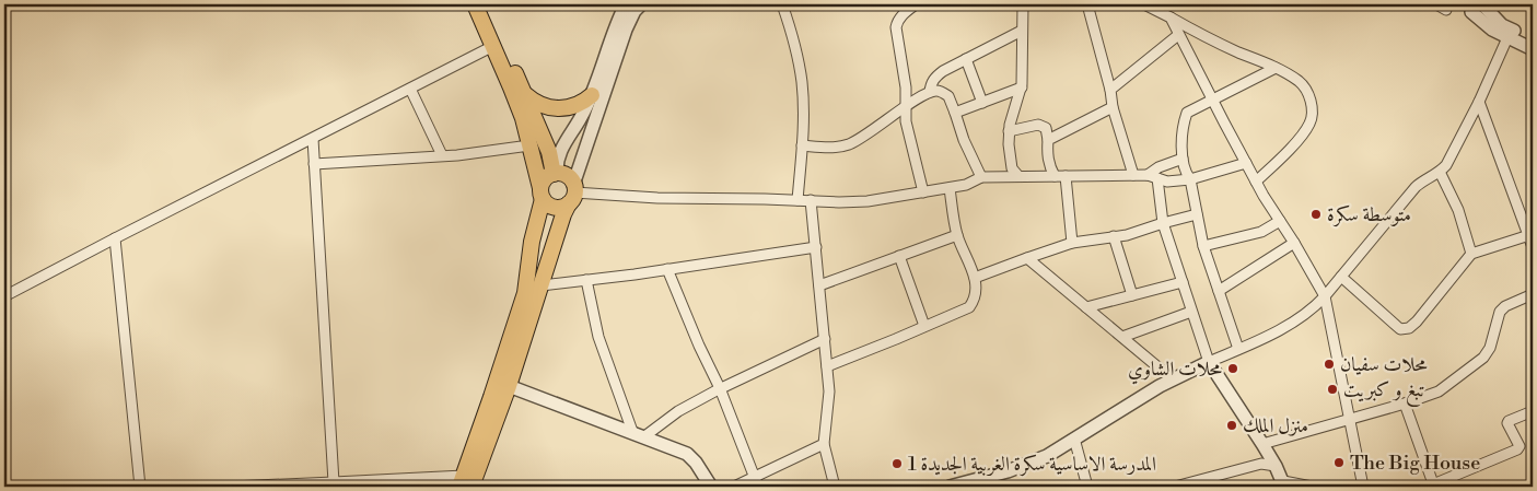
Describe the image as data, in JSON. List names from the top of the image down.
{
  "places": [
    "متوسطة سكرة",
    "محلات سفيان",
    "محلات الشاوي",
    "تبغ و كبريت",
    "منزل الملك",
    "The Big House",
    "المدرسة الاساسية سكرة الغربية الجديدة 1"
  ]
}
